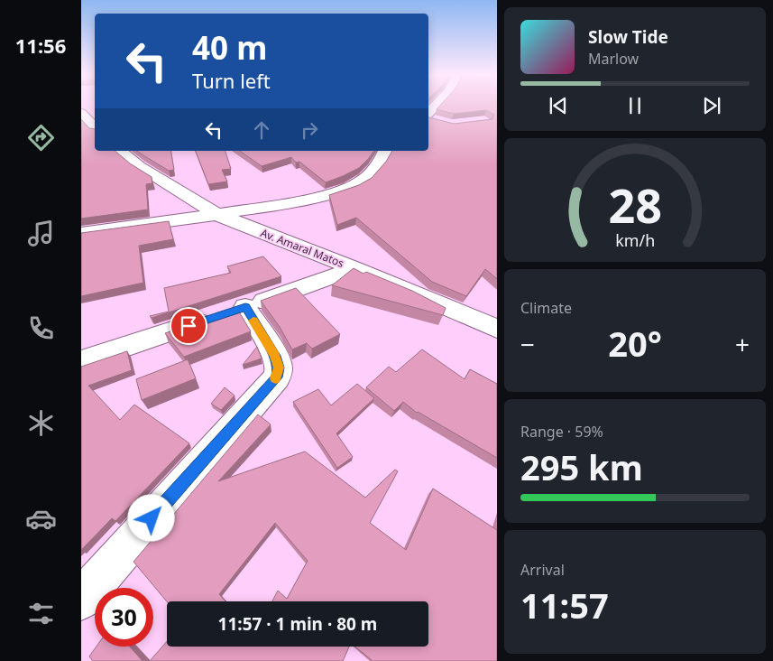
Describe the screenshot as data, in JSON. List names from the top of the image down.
{
  "streets": {
    "street": ["Av. Amaral Matos"]
  },
  "page": {
    "tabs": "11:56",
    "turn": ["40 m", "Turn left"],
    "song": ["Slow Tide", "Marlow"],
    "tile": [
      "Climate",
      ["Range · 59%", "295 km"],
      ["Arrival", "11:57"]
    ],
    "heat": ["−", "20°", "+"],
    "limit": "30",
    "trip": "11:57 · 1 min · 80 m",
    "gauge": ["28", "km/h"]
  }
}
